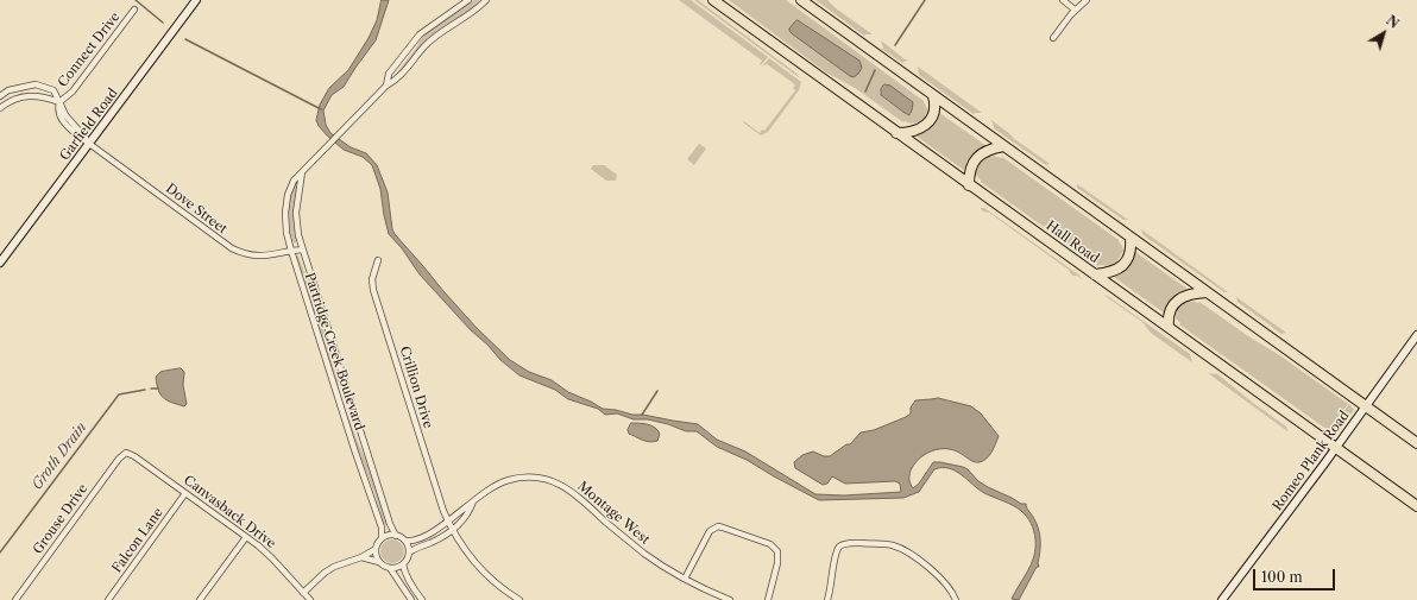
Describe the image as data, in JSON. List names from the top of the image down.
{
  "streets": {
    "highway": ["Hall Road"],
    "main road": ["Garfield Road", "Romeo Plank Road"],
    "street": [
      "Connect Drive",
      "Dove Street",
      "Partridge Creek Boulevard",
      "Crillion Drive",
      "Canvasback Drive",
      "Montage West",
      "Grouse Drive",
      "Falcon Lane"
    ]
  },
  "crossings": [
    ["Connect Drive", "Dove Street"],
    ["Garfield Road", "Dove Street"],
    ["Dove Street", "Partridge Creek Boulevard"],
    ["Hall Road", "Romeo Plank Road"],
    ["Partridge Creek Boulevard", "Montage West"],
    ["Crillion Drive", "Montage West"],
    ["Canvasback Drive", "Grouse Drive"],
    ["Canvasback Drive", "Falcon Lane"]
  ],
  "water": ["Groth Drain"],
  "scale_bar": "100 m",
  "north": "top right"
}
